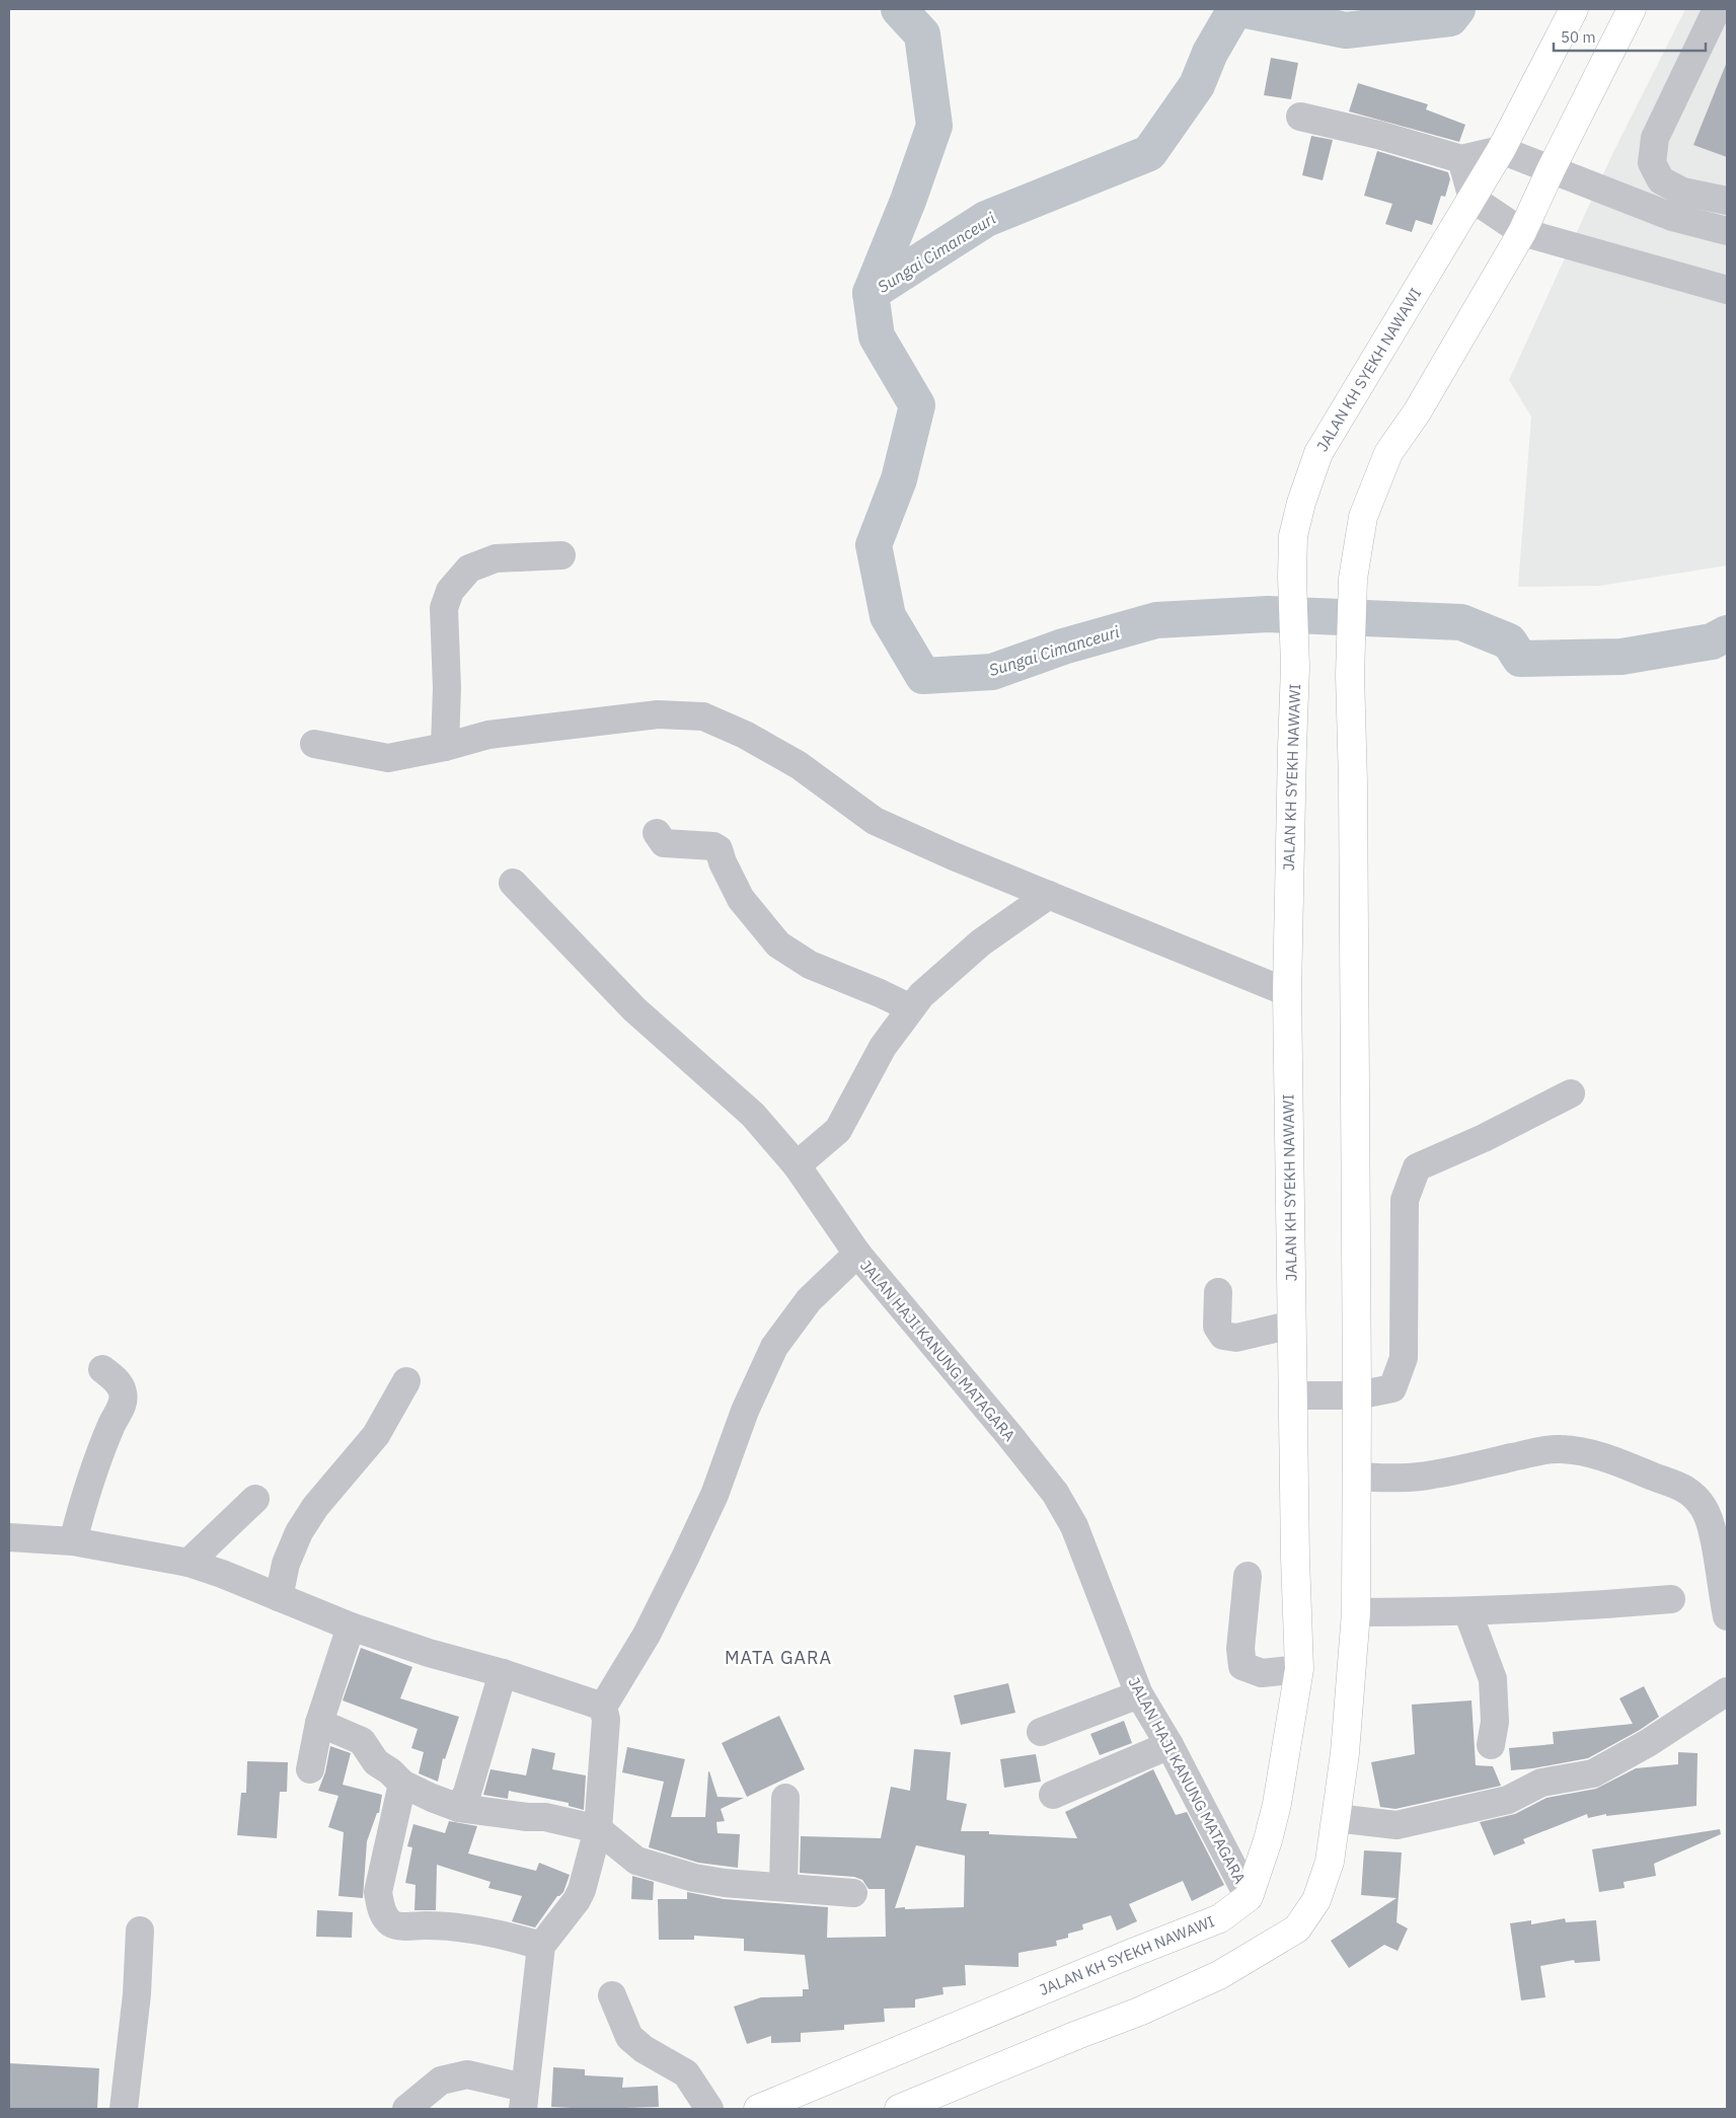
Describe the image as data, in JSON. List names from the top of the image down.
{
  "streets": {
    "main road": ["JALAN KH SYEKH NAWAWI"],
    "street": ["JALAN HAJI KANUNG MATAGARA"]
  },
  "crossings": [
    ["JALAN KH SYEKH NAWAWI", "JALAN HAJI KANUNG MATAGARA"]
  ],
  "districts": ["MATA GARA"],
  "water": ["Sungai Cimanceuri"],
  "scale_bar": "50 m"
}
